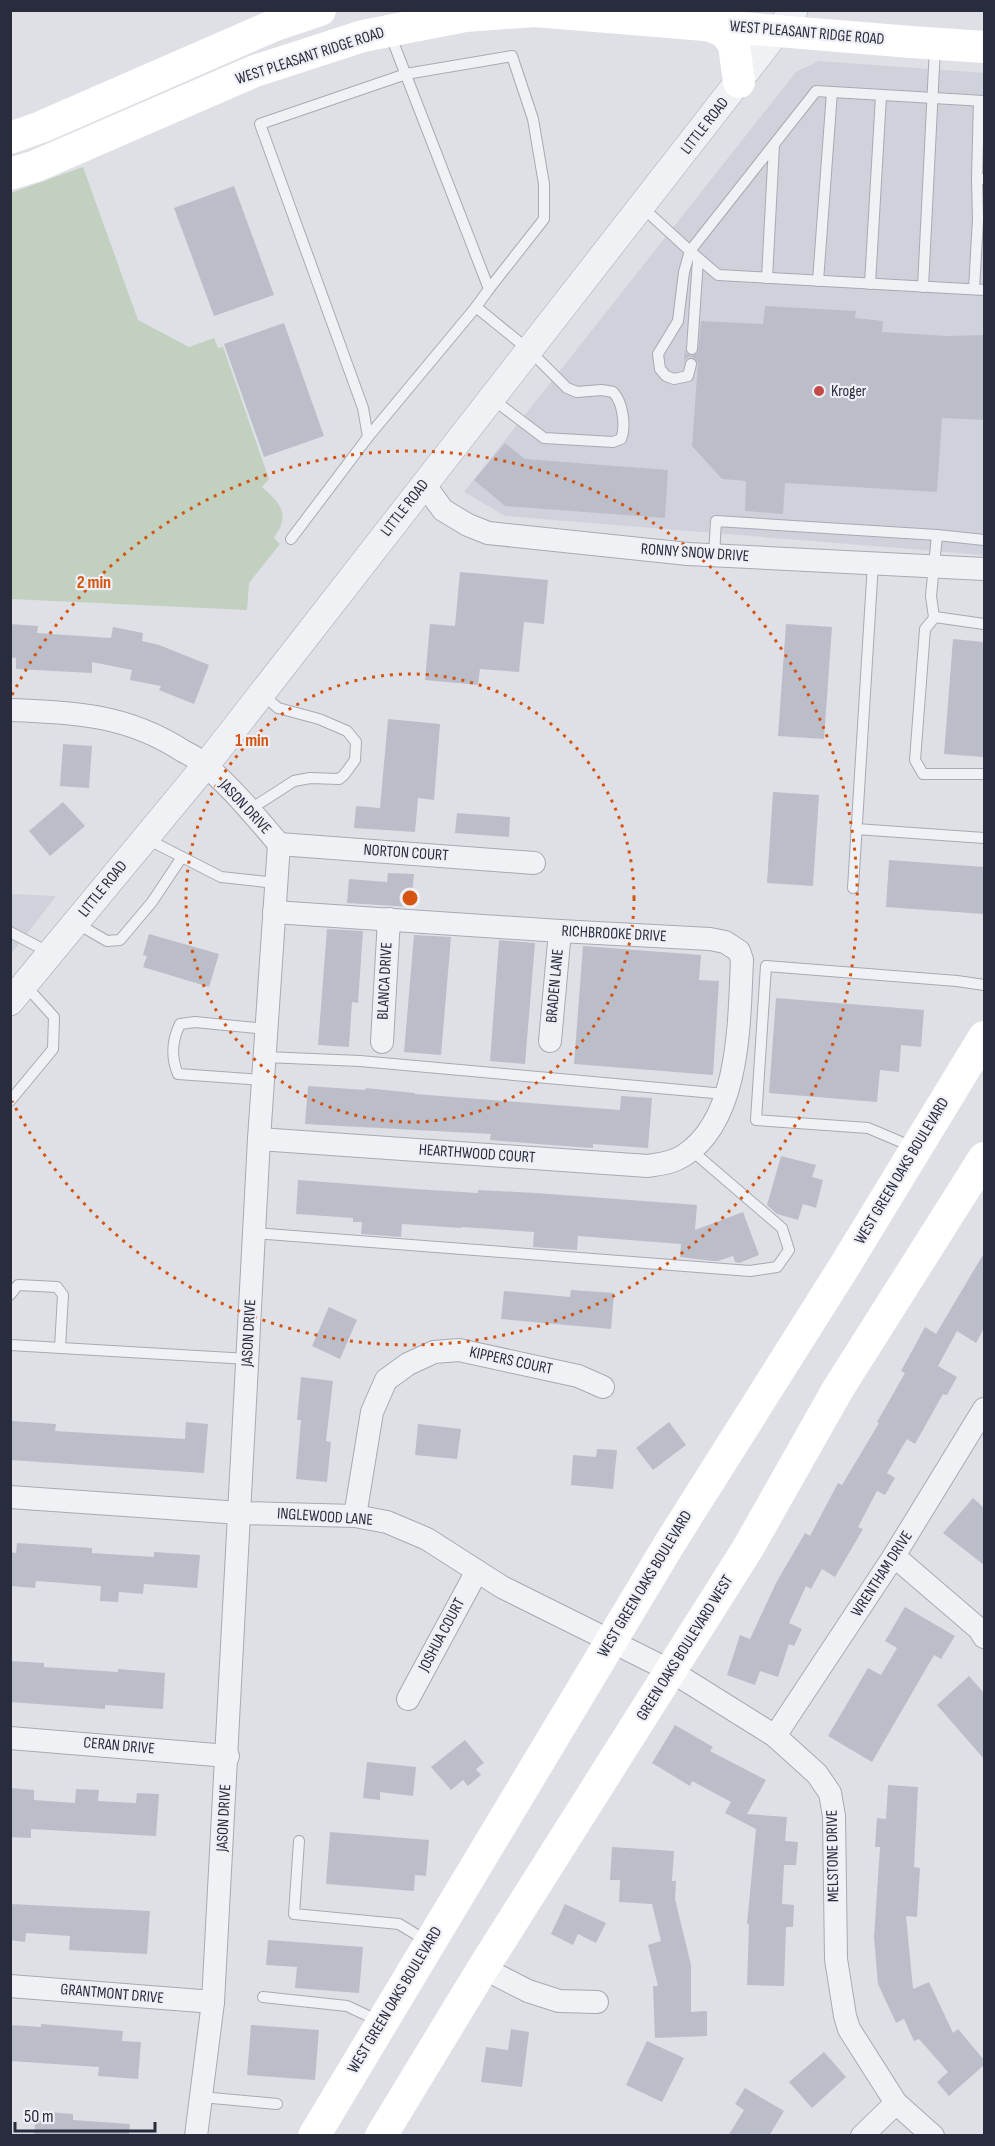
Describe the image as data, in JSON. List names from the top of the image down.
{
  "streets": {
    "main road": ["WEST PLEASANT RIDGE ROAD", "WEST GREEN OAKS BOULEVARD", "GREEN OAKS BOULEVARD WEST"],
    "street": [
      "LITTLE ROAD",
      "RONNY SNOW DRIVE",
      "JASON DRIVE",
      "NORTON COURT",
      "RICHBROOKE DRIVE",
      "BLANCA DRIVE",
      "BRADEN LANE",
      "HEARTHWOOD COURT",
      "KIPPERS COURT",
      "INGLEWOOD LANE",
      "WRENTHAM DRIVE",
      "JOSHUA COURT",
      "CERAN DRIVE",
      "MELSTONE DRIVE",
      "GRANTMONT DRIVE"
    ]
  },
  "crossings": [
    ["WEST PLEASANT RIDGE ROAD", "LITTLE ROAD"],
    ["LITTLE ROAD", "RONNY SNOW DRIVE"],
    ["LITTLE ROAD", "JASON DRIVE"],
    ["JASON DRIVE", "NORTON COURT"],
    ["JASON DRIVE", "RICHBROOKE DRIVE"],
    ["JASON DRIVE", "HEARTHWOOD COURT"],
    ["JASON DRIVE", "INGLEWOOD LANE"],
    ["JASON DRIVE", "CERAN DRIVE"],
    ["JASON DRIVE", "GRANTMONT DRIVE"],
    ["RICHBROOKE DRIVE", "BLANCA DRIVE"],
    ["RICHBROOKE DRIVE", "BRADEN LANE"],
    ["RICHBROOKE DRIVE", "HEARTHWOOD COURT"],
    ["WEST GREEN OAKS BOULEVARD", "INGLEWOOD LANE"],
    ["WEST GREEN OAKS BOULEVARD", "MELSTONE DRIVE"],
    ["KIPPERS COURT", "INGLEWOOD LANE"],
    ["INGLEWOOD LANE", "JOSHUA COURT"],
    ["INGLEWOOD LANE", "MELSTONE DRIVE"],
    ["WRENTHAM DRIVE", "MELSTONE DRIVE"],
    ["GREEN OAKS BOULEVARD WEST", "MELSTONE DRIVE"]
  ],
  "places": ["Kroger"],
  "scale_bar": "50 m",
  "rings": ["2 min", "1 min"]
}
